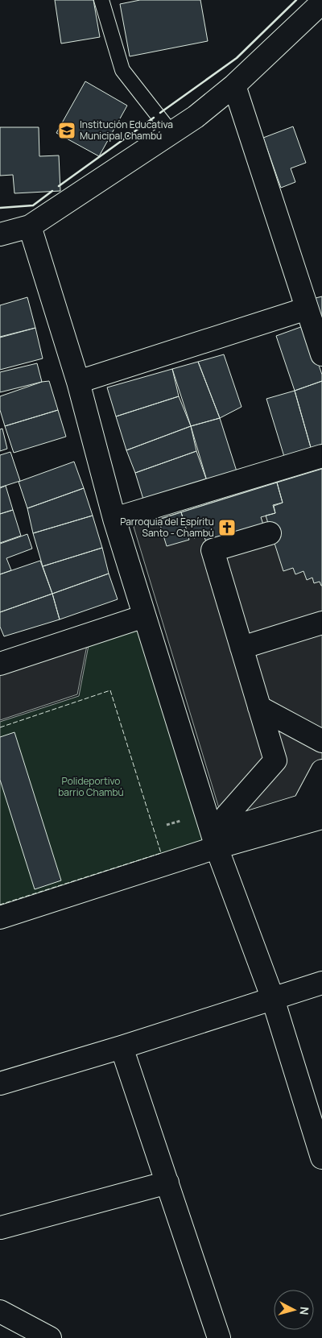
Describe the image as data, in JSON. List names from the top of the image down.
{
  "parks": ["Polideportivo barrio Chambú"],
  "places": {
    "school or university": ["Institución Educativa Municipal Chambú"],
    "church": ["Parroquia del Espíritu Santo - Chambú"]
  },
  "north": "right"
}
